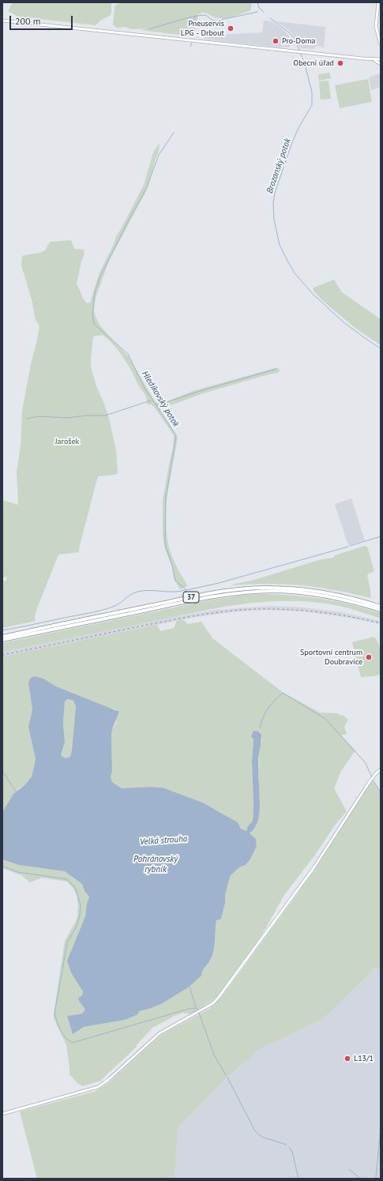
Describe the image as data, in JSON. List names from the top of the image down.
{
  "streets": {
    "highway": ["37"]
  },
  "water": [
    "Brozanský potok",
    "Hledíkovský potok",
    "Velká strouha",
    "Pohránovský rybník"
  ],
  "parks": ["Jarošek"],
  "places": [
    "Pneuservis LPG - Drbout",
    "Pro-Doma",
    "Obecní úřad",
    "Sportovní centrum Doubravice",
    "L13/1"
  ],
  "scale_bar": "200 m"
}
